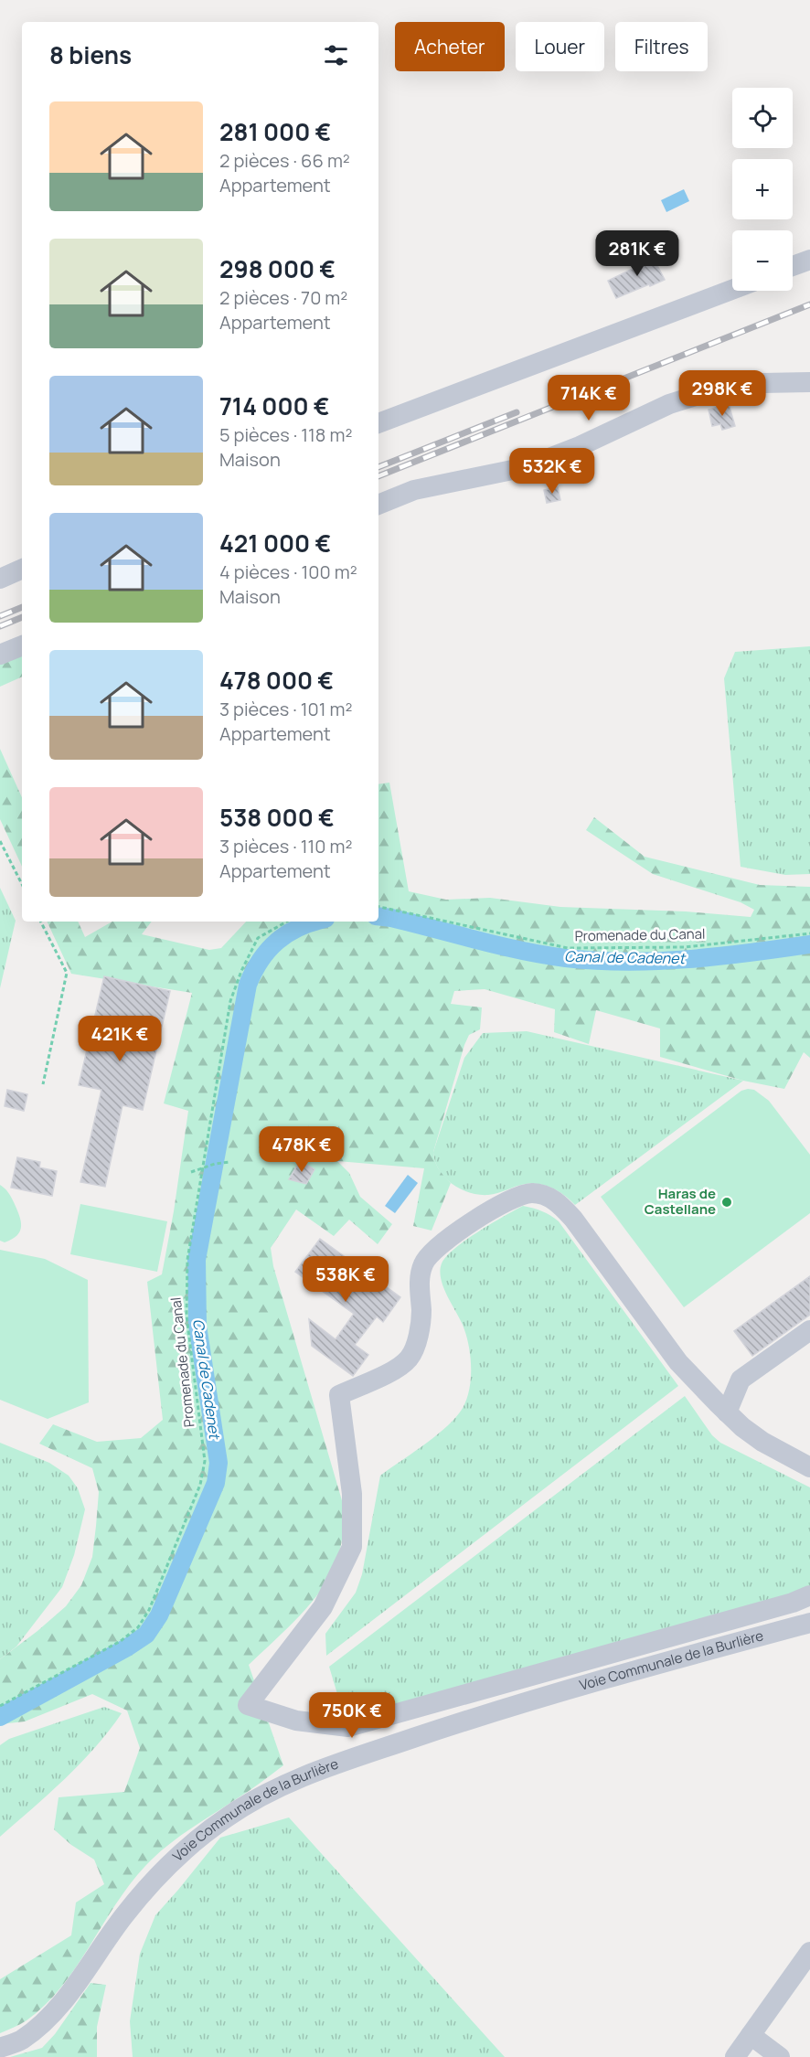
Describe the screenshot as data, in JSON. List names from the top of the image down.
{
  "streets": {
    "street": ["Voie Communale de la Burlière"],
    "path": ["Promenade du Canal"]
  },
  "water": ["Canal de Cadenet"],
  "places": ["Haras de Castellane"],
  "page": {
    "chip": ["Acheter", "Louer", "Filtres"],
    "heading": "8 biens",
    "map_buttons": ["+", "−"],
    "list": [
      {
        "name": "281 000 €",
        "note": "2 pièces · 66 m² · Appartement"
      },
      {
        "name": "298 000 €",
        "note": "2 pièces · 70 m² · Appartement"
      },
      {
        "name": "714 000 €",
        "note": "5 pièces · 118 m² · Maison"
      },
      {
        "name": "421 000 €",
        "note": "4 pièces · 100 m² · Maison"
      },
      {
        "name": "478 000 €",
        "note": "3 pièces · 101 m² · Appartement"
      },
      {
        "name": "538 000 €",
        "note": "3 pièces · 110 m² · Appartement"
      }
    ],
    "price": [
      "281K €",
      "298K €",
      "714K €",
      "532K €",
      "421K €",
      "478K €",
      "538K €",
      "750K €"
    ]
  }
}
